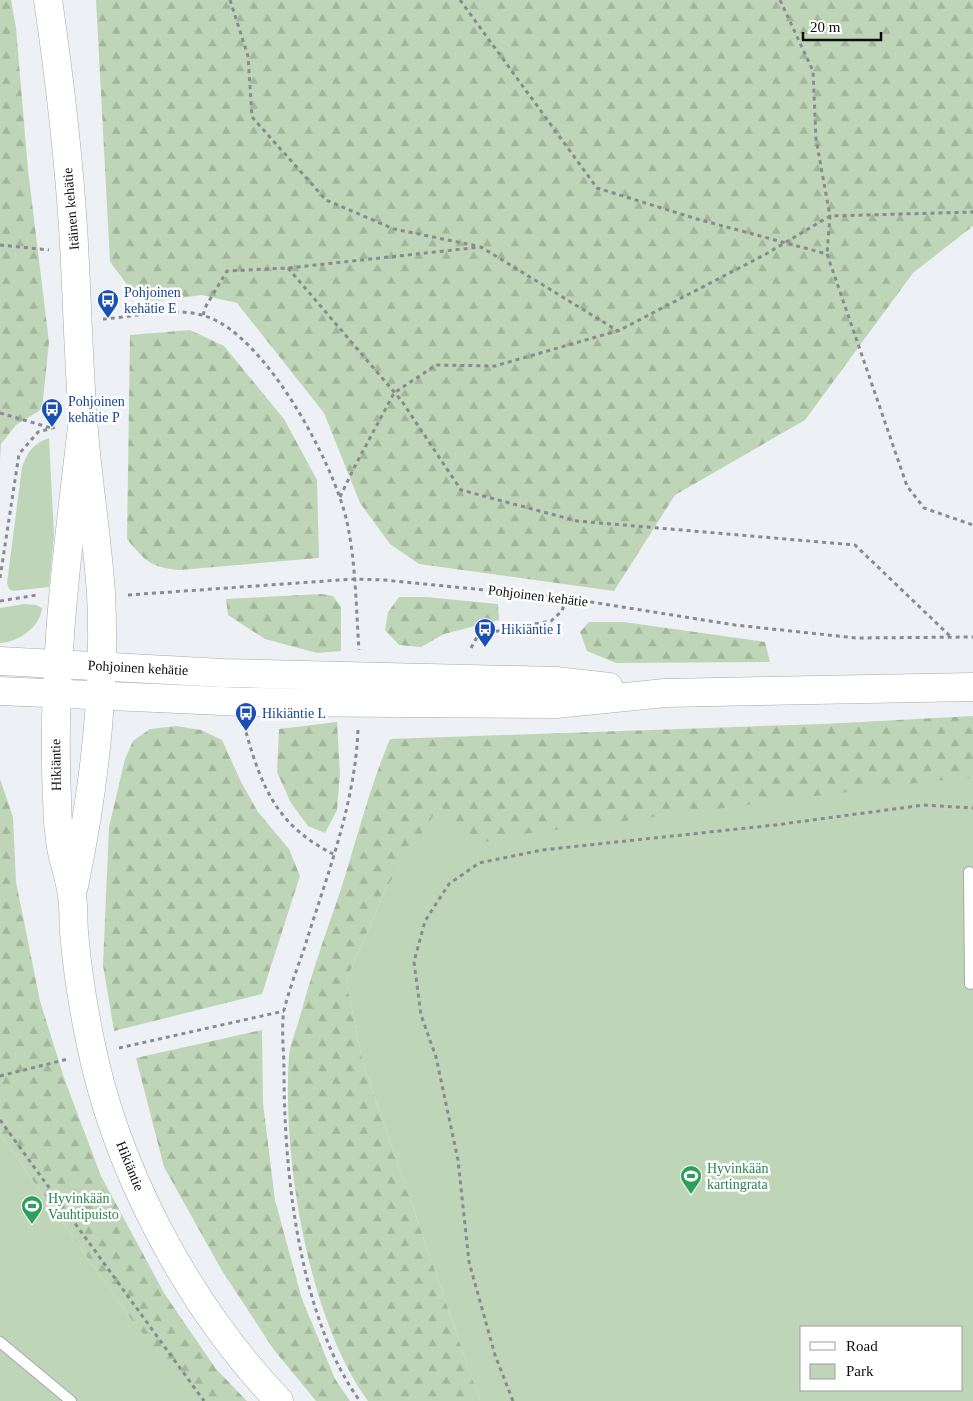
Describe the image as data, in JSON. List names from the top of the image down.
{
  "streets": {
    "main road": ["Itäinen kehätie", "Pohjoinen kehätie", "Hikiäntie"]
  },
  "crossings": [
    ["Itäinen kehätie", "Pohjoinen kehätie"],
    ["Itäinen kehätie", "Hikiäntie"],
    ["Pohjoinen kehätie", "Hikiäntie"]
  ],
  "places": {
    "bus stop": [
      "Pohjoinen kehätie E",
      "Pohjoinen kehätie P",
      "Hikiäntie I",
      "Hikiäntie L"
    ],
    "sports": ["Hyvinkään kartingrata", "Hyvinkään Vauhtipuisto"]
  },
  "legend": ["Road", "Park"],
  "scale_bar": "20 m"
}
